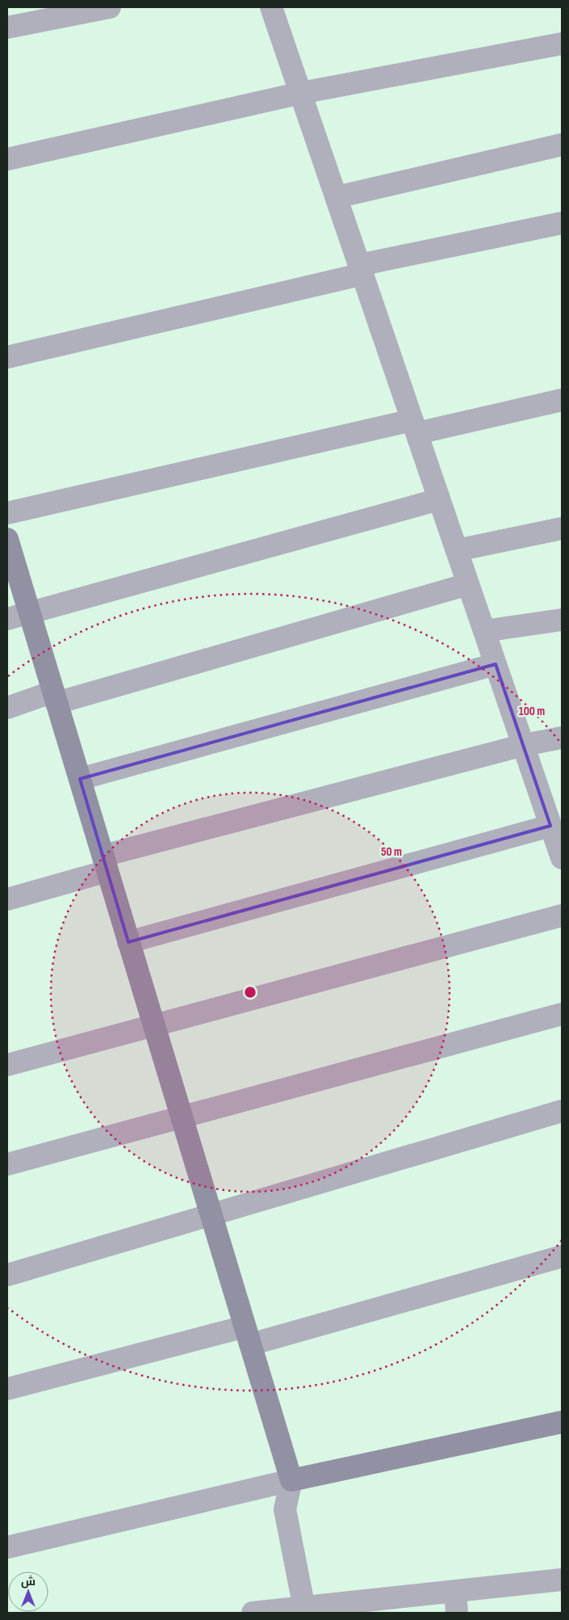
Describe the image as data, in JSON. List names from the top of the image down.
{
  "north": "top",
  "rings": ["100 m", "50 m"]
}
